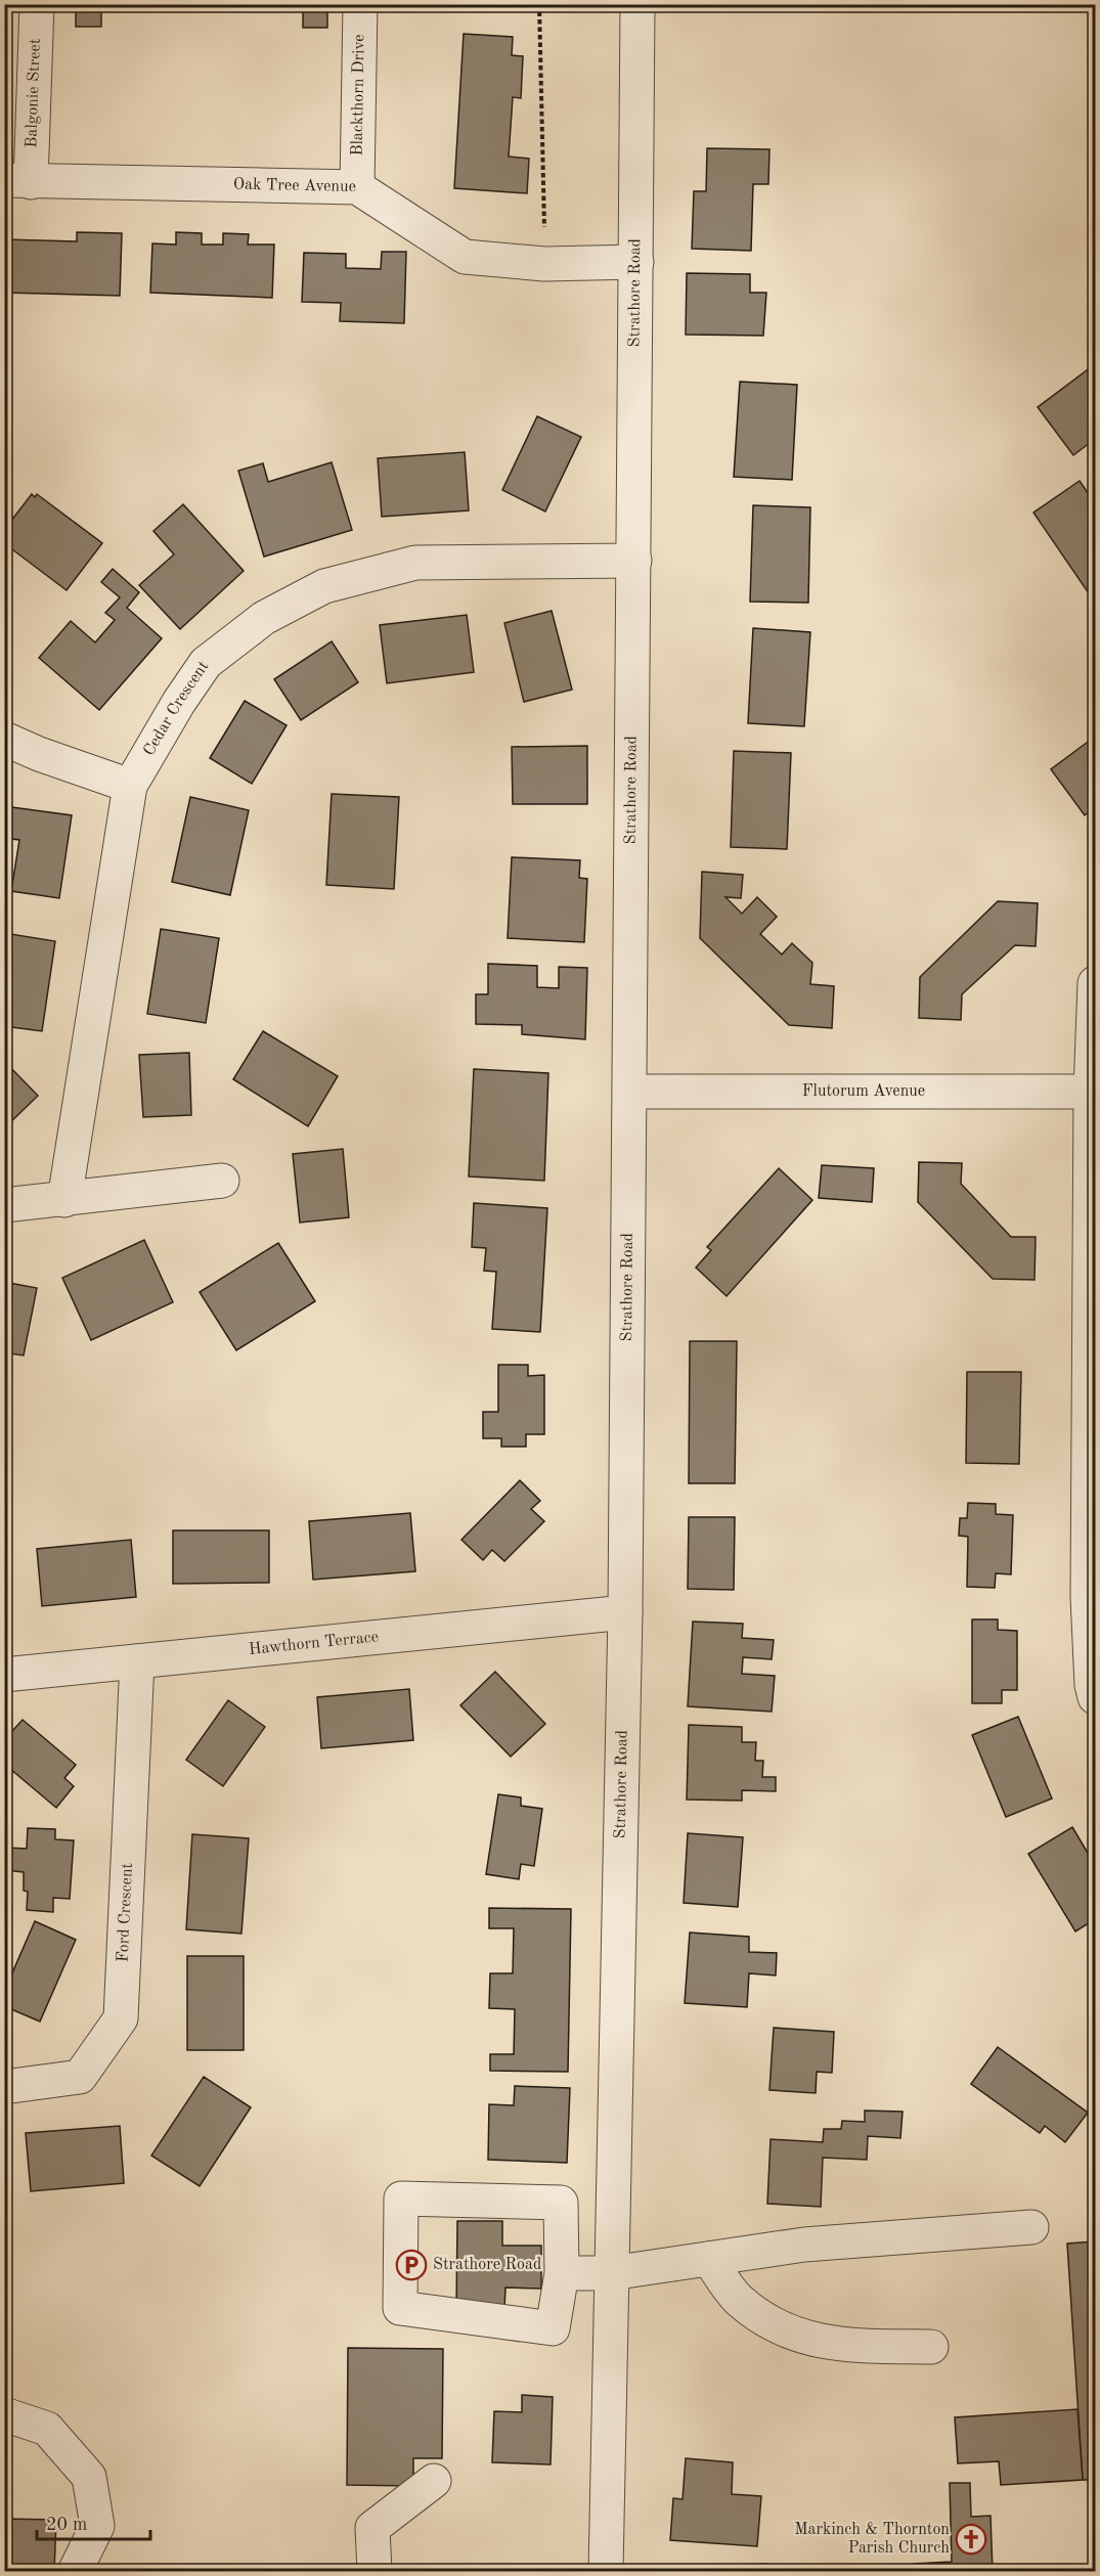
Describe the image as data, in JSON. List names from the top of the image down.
{
  "streets": {
    "street": [
      "Balgonie Street",
      "Blackthorn Drive",
      "Oak Tree Avenue",
      "Strathore Road",
      "Cedar Crescent",
      "Flutorum Avenue",
      "Hawthorn Terrace",
      "Ford Crescent"
    ]
  },
  "crossings": [
    ["Balgonie Street", "Oak Tree Avenue"],
    ["Blackthorn Drive", "Oak Tree Avenue"],
    ["Oak Tree Avenue", "Strathore Road"],
    ["Strathore Road", "Cedar Crescent"],
    ["Strathore Road", "Flutorum Avenue"],
    ["Strathore Road", "Hawthorn Terrace"],
    ["Hawthorn Terrace", "Ford Crescent"]
  ],
  "places": {
    "parking": ["Strathore Road"],
    "church": ["Markinch & Thornton Parish Church"]
  },
  "scale_bar": "20 m"
}
